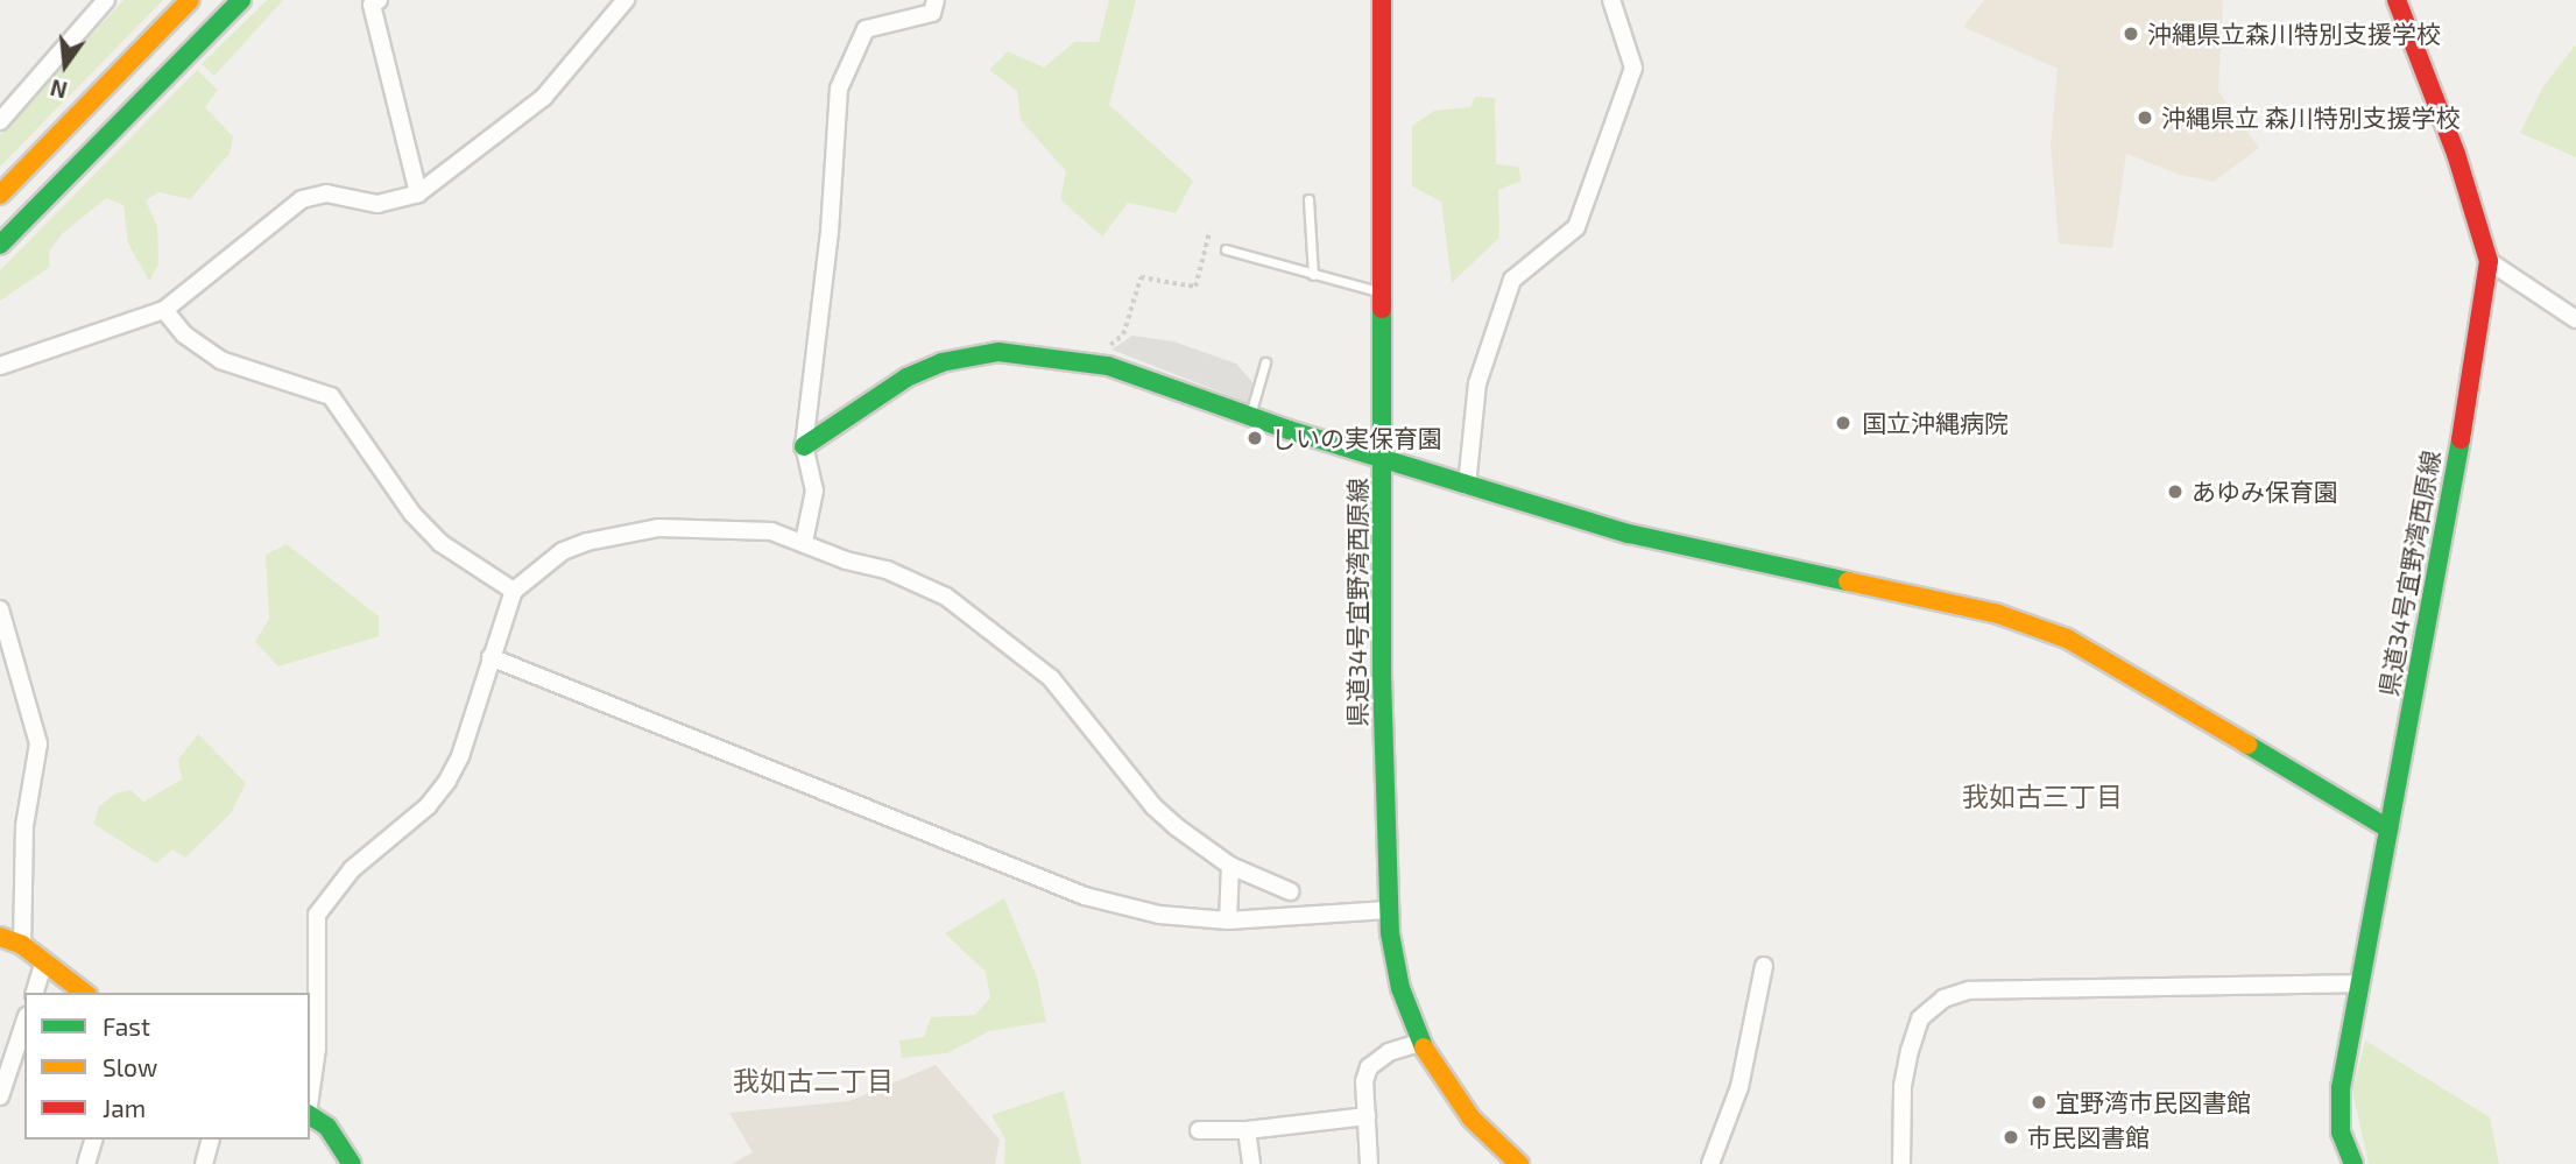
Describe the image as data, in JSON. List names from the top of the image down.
{
  "streets": {
    "main road": ["県道34号宜野湾西原線"]
  },
  "districts": ["我如古三丁目", "我如古二丁目"],
  "places": [
    "沖縄県立森川特別支援学校",
    "沖縄県立 森川特別支援学校",
    "国立沖縄病院",
    "しいの実保育園",
    "あゆみ保育園",
    "宜野湾市民図書館",
    "市民図書館"
  ],
  "legend": ["Fast", "Slow", "Jam"],
  "north": "bottom"
}
